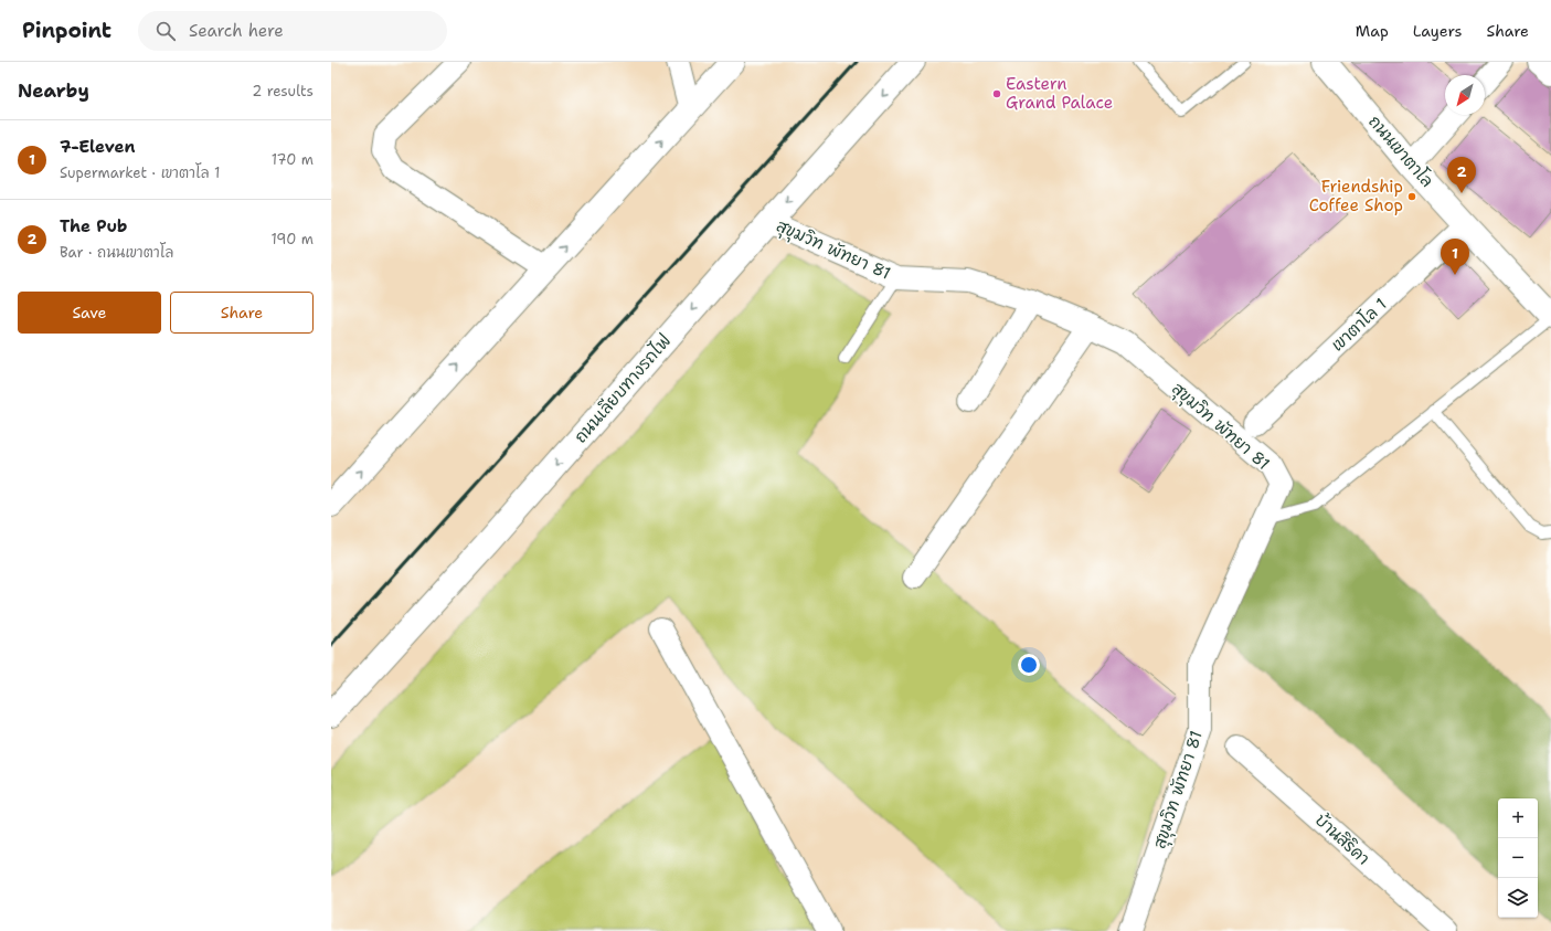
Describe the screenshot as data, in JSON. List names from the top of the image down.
{
  "streets": {
    "street": [
      "ถนนเขาตาโล",
      "สุขุมวิท พัทยา 81",
      "เขาตาโล 1",
      "ถนนเลียบทางรถไฟ",
      "บ้านสิริคา"
    ]
  },
  "crossings": [
    ["ถนนเขาตาโล", "เขาตาโล 1"],
    ["สุขุมวิท พัทยา 81", "ถนนเลียบทางรถไฟ"]
  ],
  "places": ["Eastern Grand Palace", "Friendship Coffee Shop"],
  "north": "bottom left",
  "page": {
    "header": "Pinpoint",
    "search": "Search here",
    "nav": ["Map", "Layers", "Share"],
    "heading": ["Nearby", "2 results"],
    "list": [
      {
        "mark": "1",
        "name": "7-Eleven",
        "note": "Supermarket · เขาตาโล 1",
        "value": "170 m"
      },
      {
        "mark": "2",
        "name": "The Pub",
        "note": "Bar · ถนนเขาตาโล",
        "value": "190 m"
      }
    ],
    "pins": ["2", "1"],
    "buttons": ["Save", "Share"],
    "map_buttons": ["+", "−"]
  }
}
